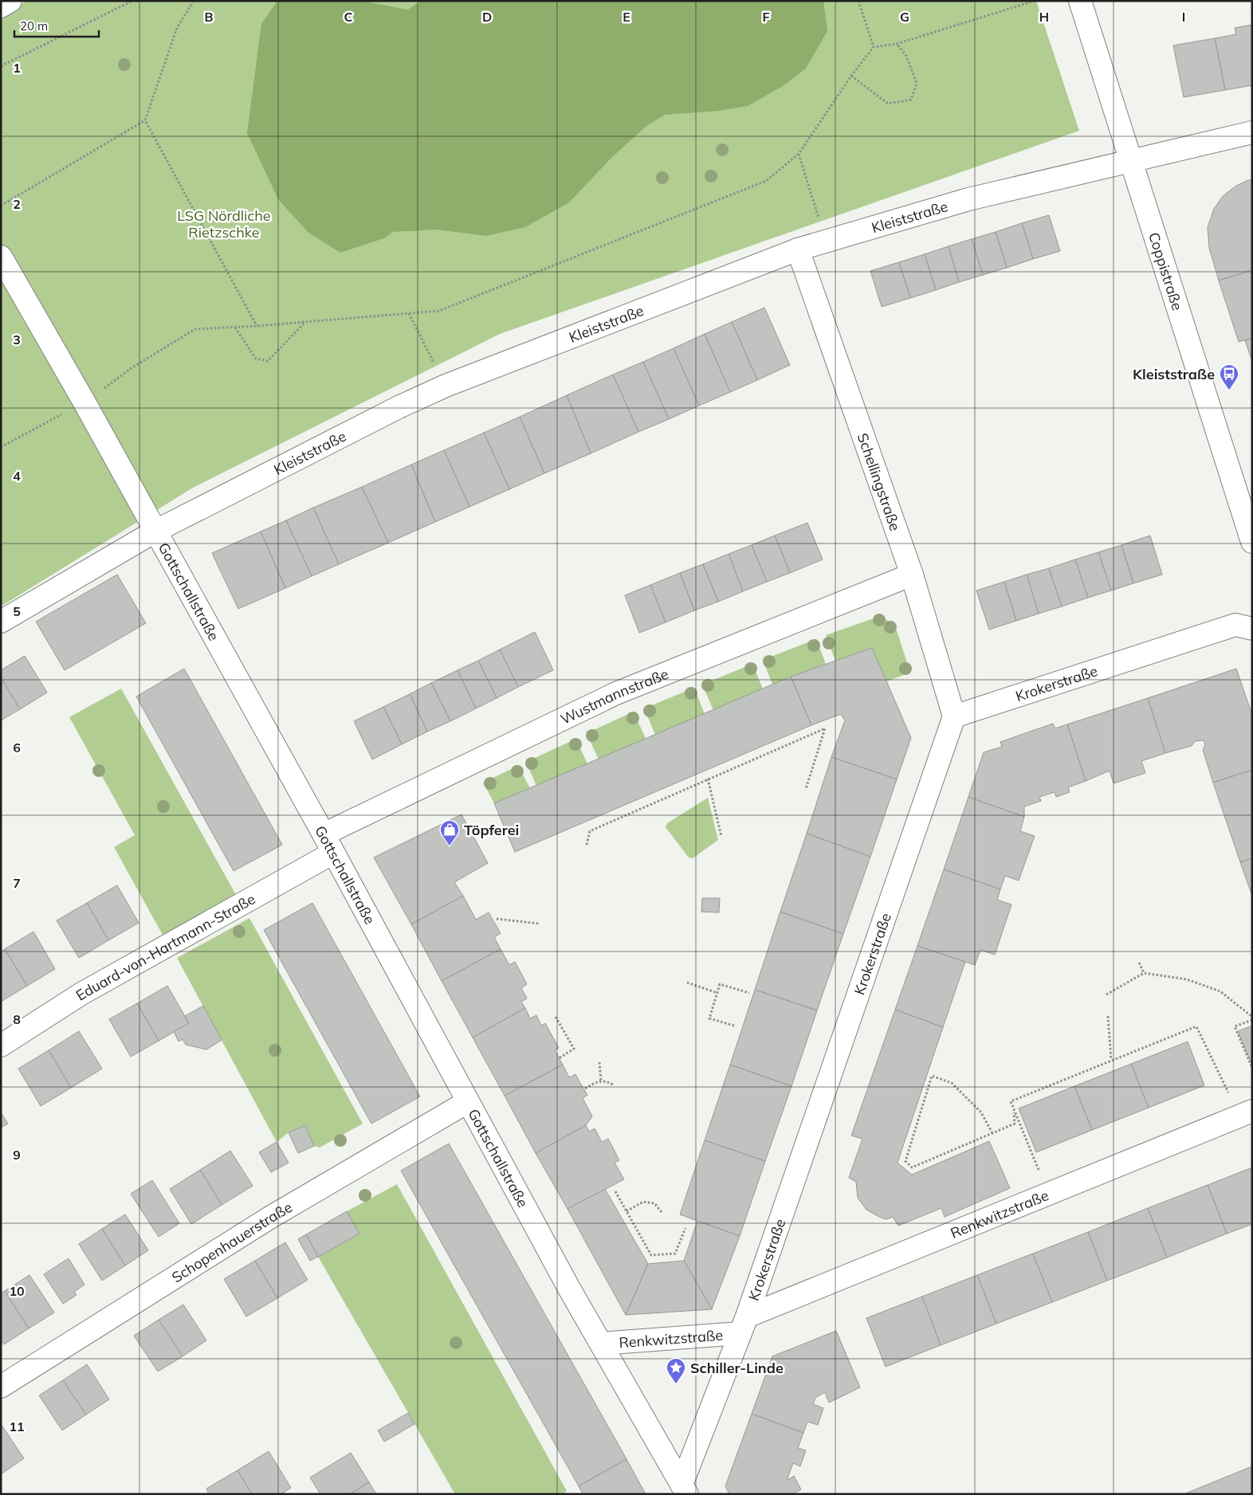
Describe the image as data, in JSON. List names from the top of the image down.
{
  "streets": {
    "street": [
      "Kleiststraße",
      "Coppistraße",
      "Schellingstraße",
      "Gottschallstraße",
      "Krokerstraße",
      "Wustmannstraße",
      "Eduard-von-Hartmann-Straße",
      "Renkwitzstraße",
      "Schopenhauerstraße"
    ]
  },
  "crossings": [
    ["Kleiststraße", "Coppistraße"],
    ["Kleiststraße", "Schellingstraße"],
    ["Kleiststraße", "Gottschallstraße"],
    ["Schellingstraße", "Krokerstraße"],
    ["Schellingstraße", "Wustmannstraße"],
    ["Gottschallstraße", "Krokerstraße"],
    ["Gottschallstraße", "Wustmannstraße"],
    ["Gottschallstraße", "Eduard-von-Hartmann-Straße"],
    ["Gottschallstraße", "Renkwitzstraße"],
    ["Gottschallstraße", "Schopenhauerstraße"],
    ["Krokerstraße", "Renkwitzstraße"],
    ["Wustmannstraße", "Eduard-von-Hartmann-Straße"]
  ],
  "parks": ["LSG Nördliche Rietzschke"],
  "places": {
    "bus stop": ["Kleiststraße"],
    "shop": ["Töpferei"],
    "place": ["Schiller-Linde"]
  },
  "scale_bar": "20 m",
  "grid": {
    "columns": [
      "B",
      "C",
      "D",
      "E",
      "F",
      "G",
      "H",
      "I"
    ],
    "rows": [
      "1",
      "2",
      "3",
      "4",
      "5",
      "6",
      "7",
      "8",
      "9",
      "10",
      "11"
    ]
  }
}
